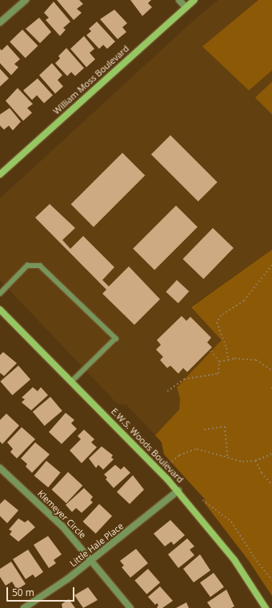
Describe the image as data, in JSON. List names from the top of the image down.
{
  "streets": {
    "street": [
      "William Moss Boulevard",
      "E.W.S. Woods Boulevard",
      "Klemeyer Circle",
      "Little Hale Place"
    ]
  },
  "crossings": [
    ["E.W.S. Woods Boulevard", "Little Hale Place"],
    ["Klemeyer Circle", "Little Hale Place"]
  ],
  "scale_bar": "50 m"
}
